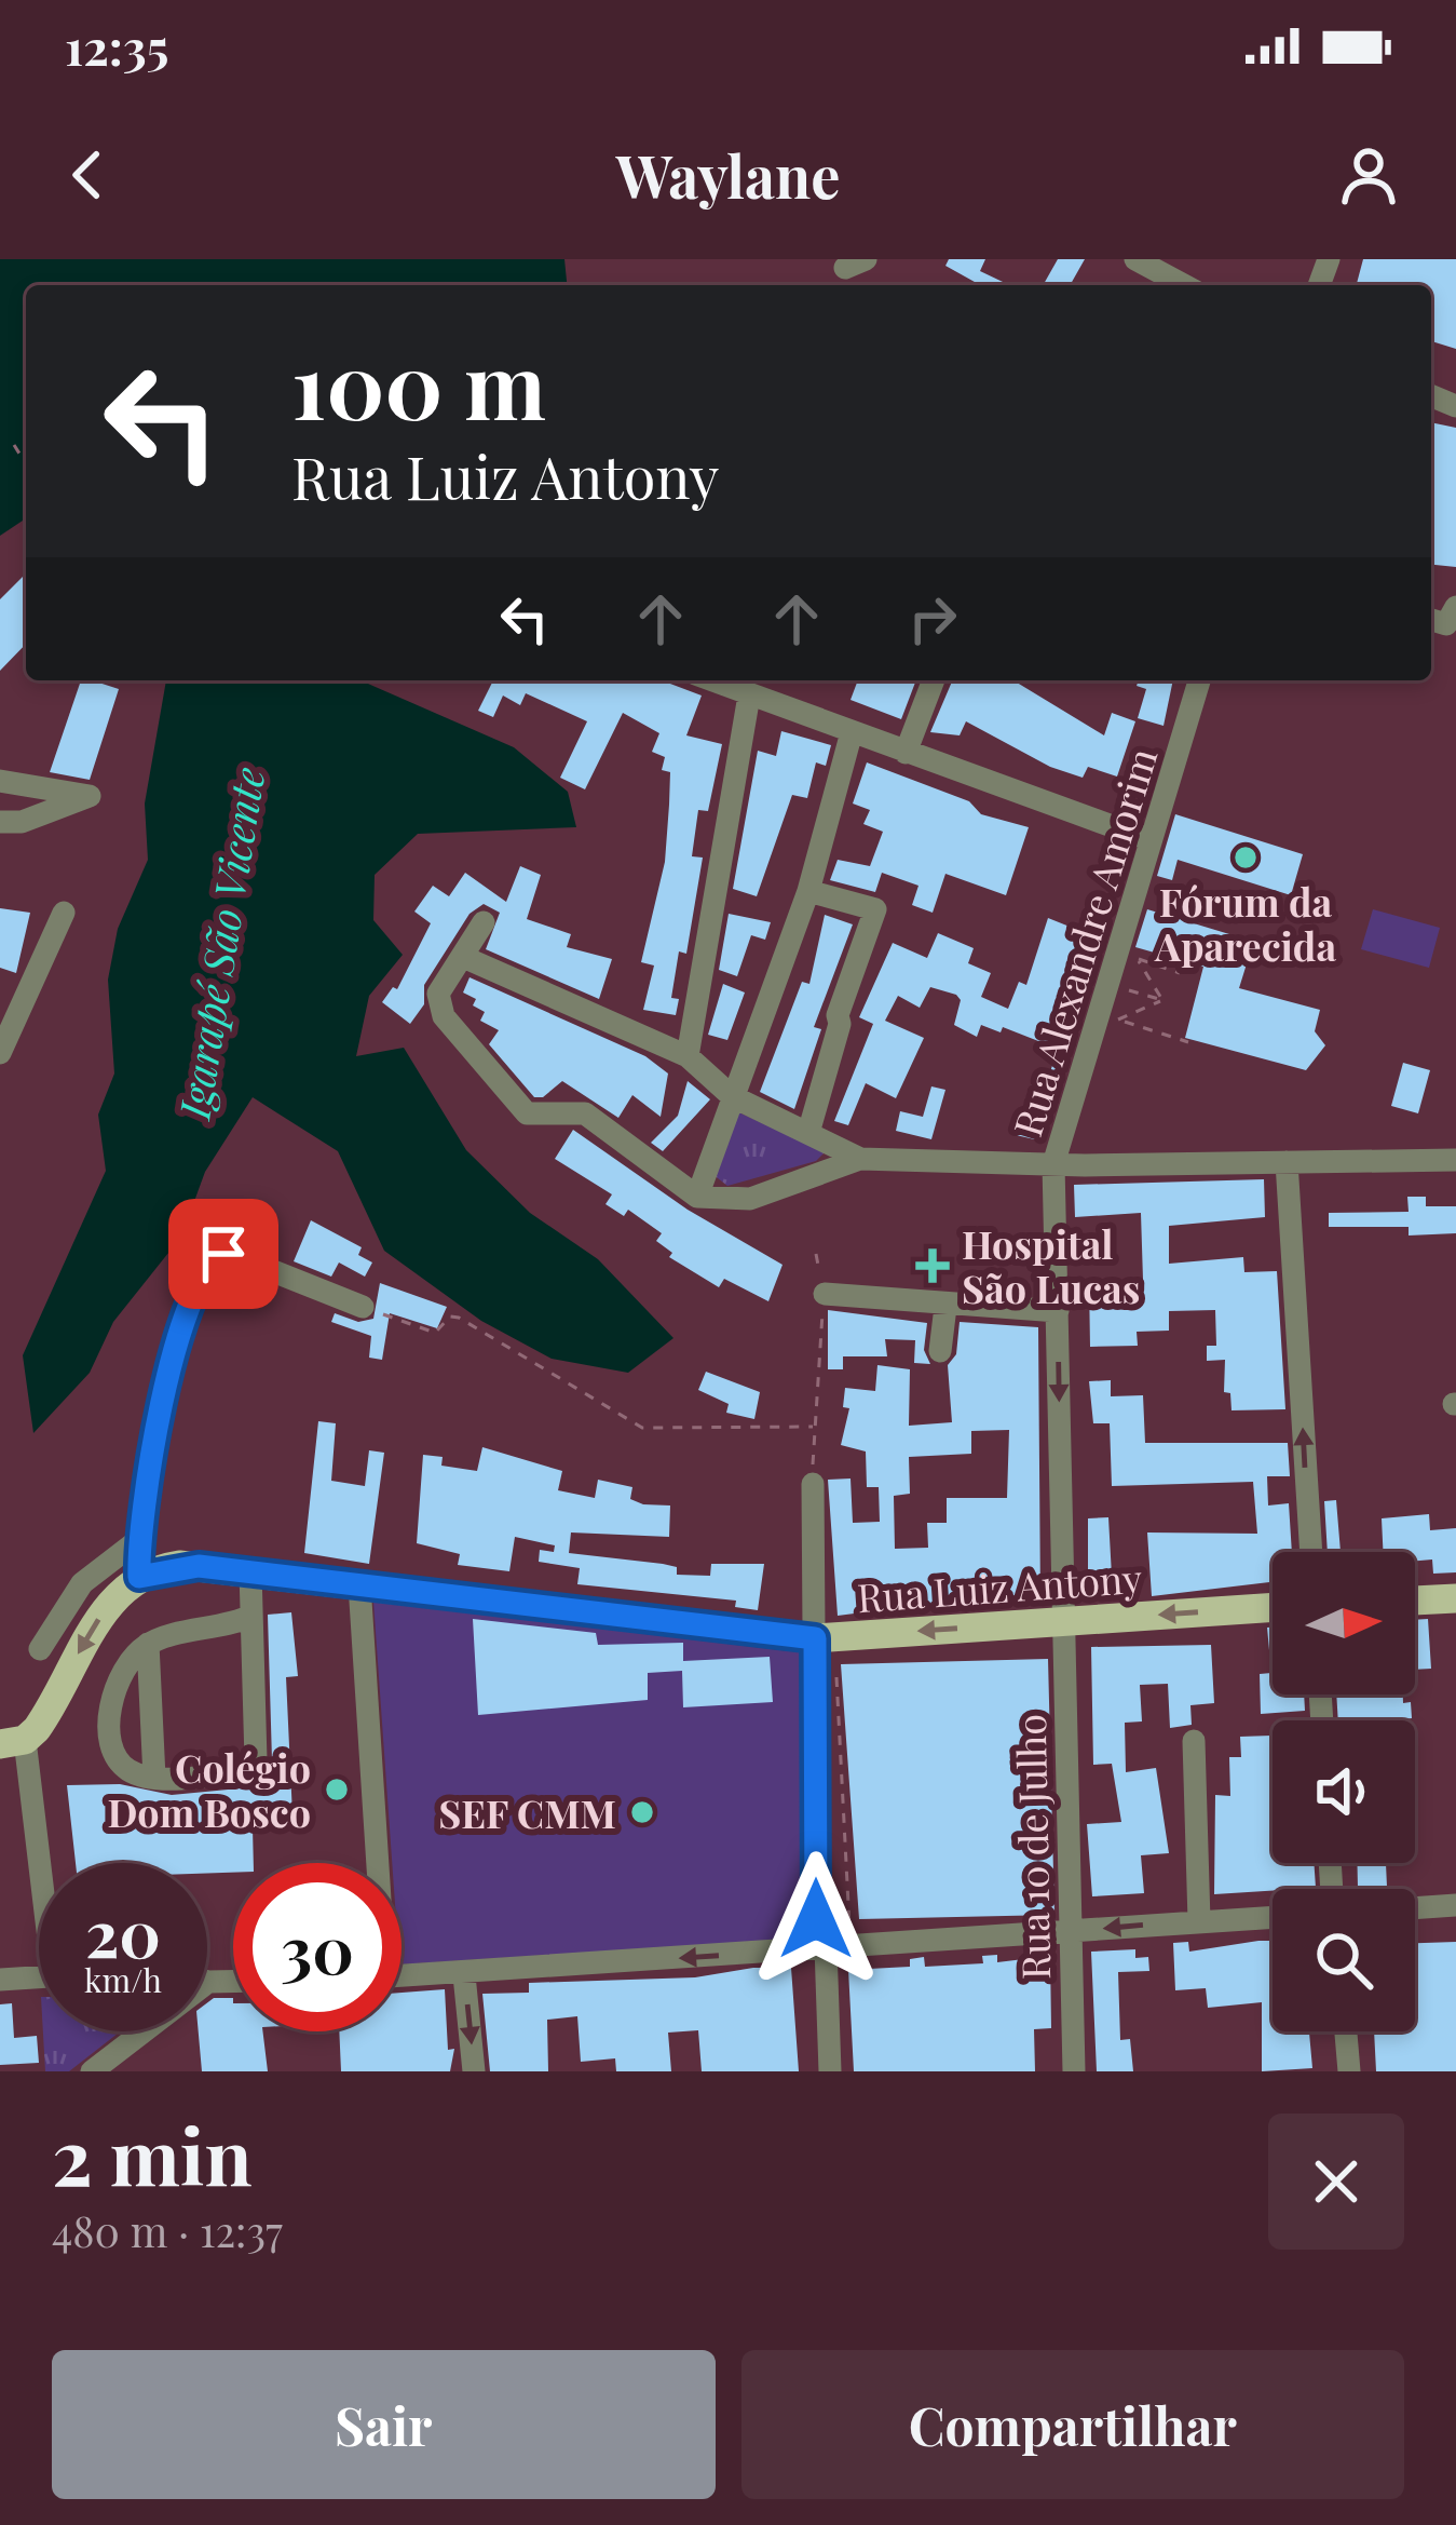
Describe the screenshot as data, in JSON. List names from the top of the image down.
{
  "streets": {
    "main road": ["Rua Luiz Antony"],
    "street": ["Rua Alexandre Amorim", "Rua 10 de Julho"]
  },
  "crossings": [
    ["Rua Alexandre Amorim", "Rua Luiz Antony"],
    ["Rua Alexandre Amorim", "Rua 10 de Julho"],
    ["Rua Luiz Antony", "Rua 10 de Julho"]
  ],
  "one_way": ["Rua Luiz Antony"],
  "water": ["Igarapé São Vicente"],
  "places": {
    "other": ["Fórum da Aparecida", "Colégio Dom Bosco", "SEF CMM"],
    "health": ["Hospital São Lucas"]
  },
  "north": "right",
  "page": {
    "status": "12:35",
    "header": "Waylane",
    "turn": ["100 m", "Rua Luiz Antony"],
    "speed": "20 km/h",
    "limit": "30",
    "heading": ["2 min", "480 m · 12:37"],
    "buttons": ["Sair", "Compartilhar"]
  }
}
